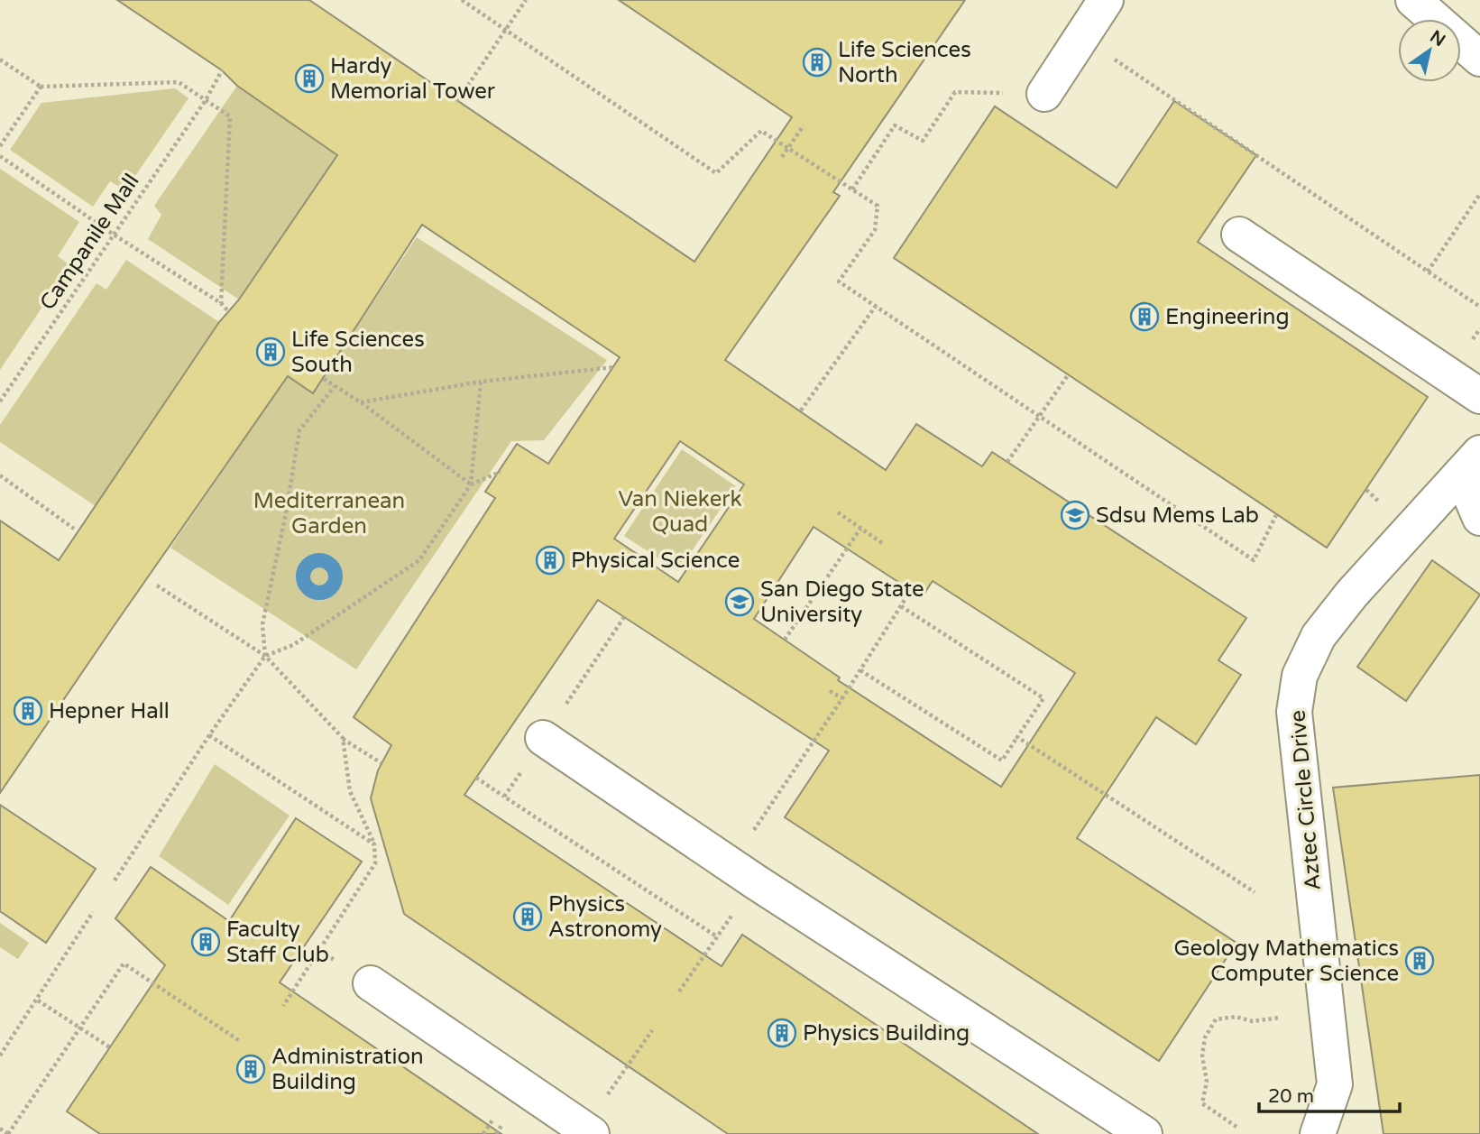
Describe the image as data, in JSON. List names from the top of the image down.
{
  "streets": {
    "street": ["Aztec Circle Drive"],
    "path": ["Campanile Mall"]
  },
  "parks": ["Van Niekerk Quad", "Mediterranean Garden"],
  "places": {
    "building": [
      "Life Sciences North",
      "Hardy Memorial Tower",
      "Engineering",
      "Life Sciences South",
      "Physical Science",
      "Hepner Hall",
      "Physics Astronomy",
      "Faculty Staff Club",
      "Geology Mathematics Computer Science",
      "Physics Building",
      "Administration Building"
    ],
    "school or university": ["Sdsu Mems Lab", "San Diego State University"]
  },
  "scale_bar": "20 m",
  "north": "top right"
}
